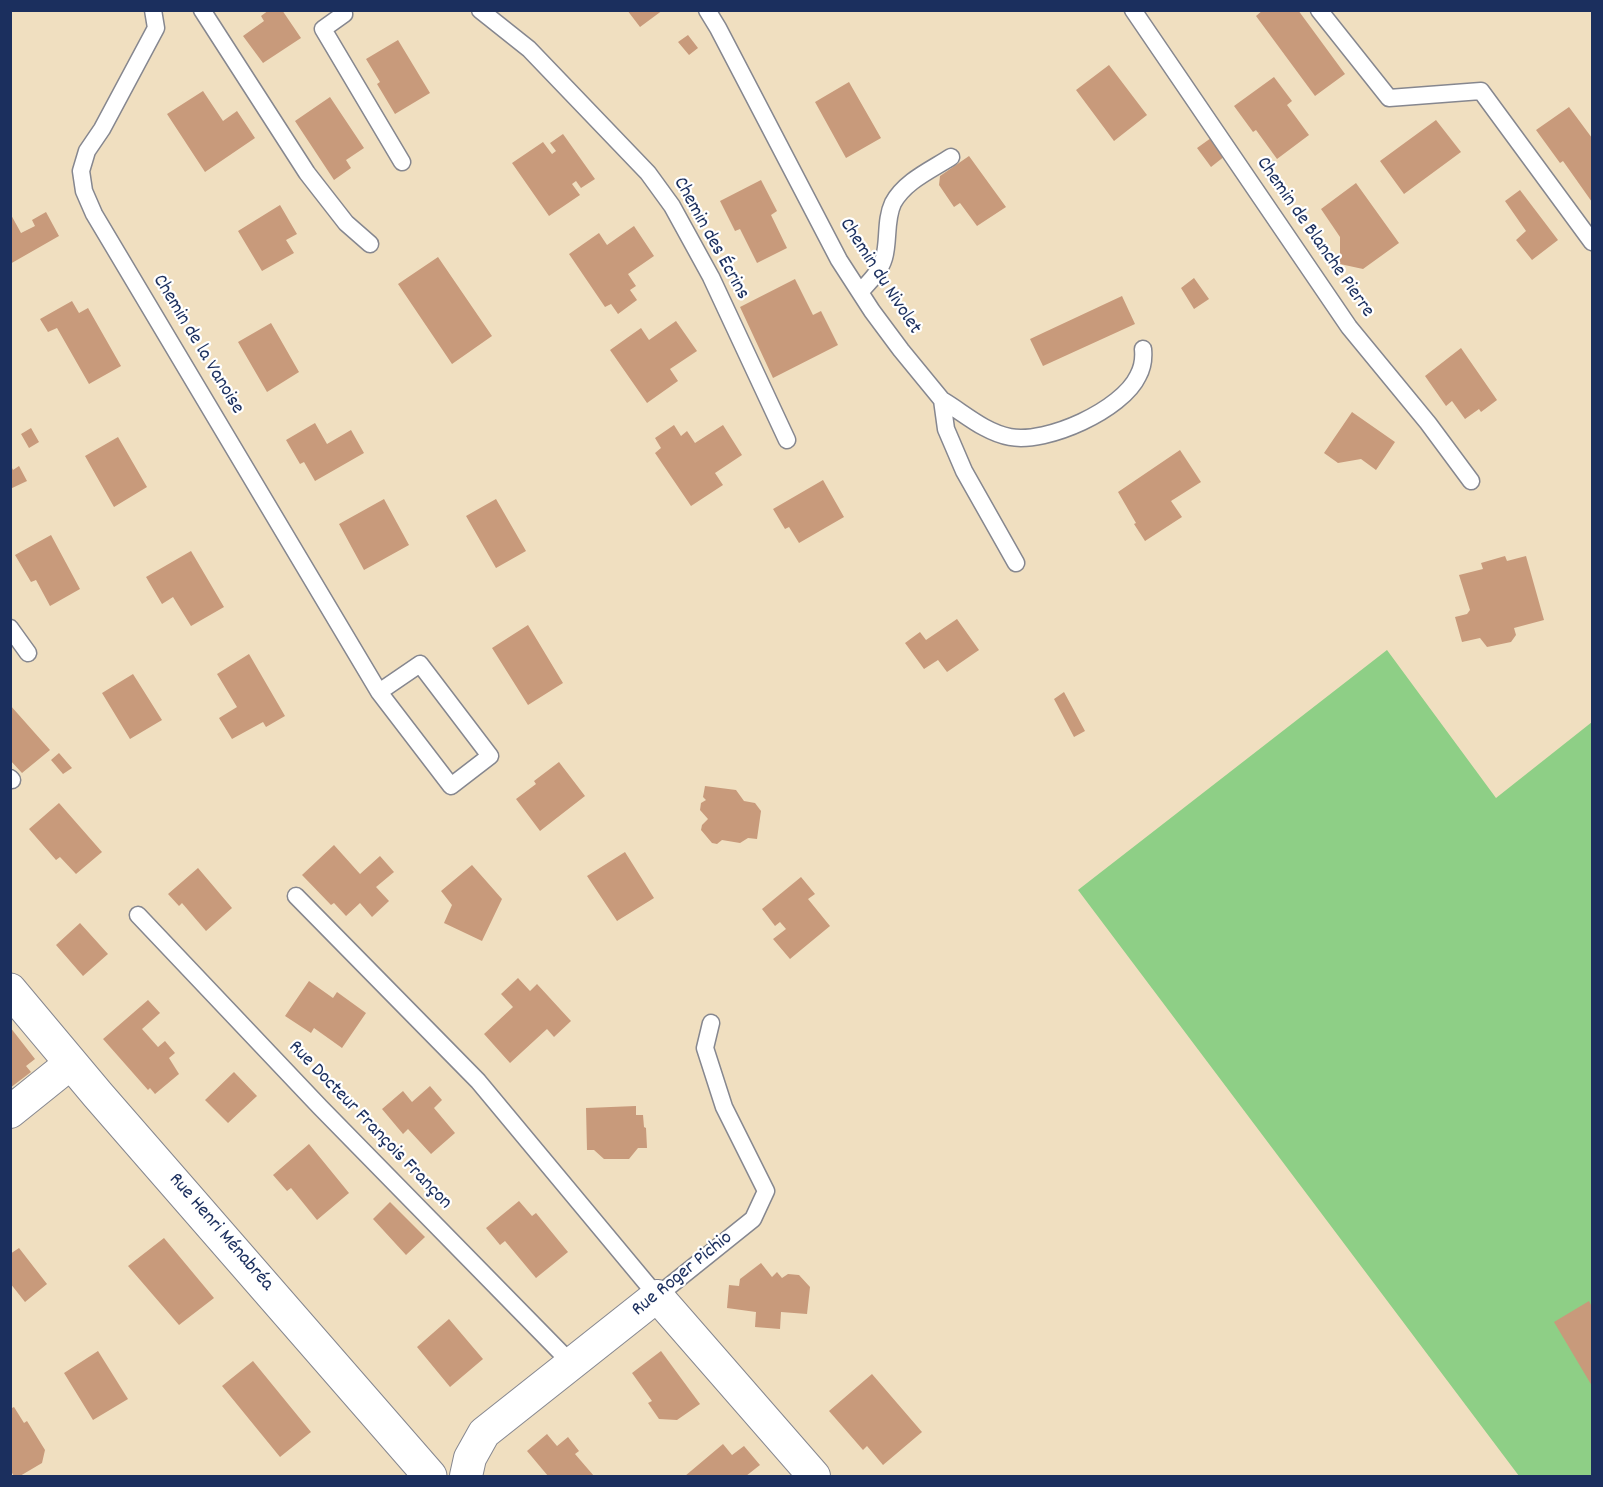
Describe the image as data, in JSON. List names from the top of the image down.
{
  "streets": {
    "street": ["Rue Henri Ménabréa", "Rue Roger Pichio"],
    "lane": [
      "Chemin de Blanche Pierre",
      "Chemin des Écrins",
      "Chemin du Nivolet",
      "Chemin de la Vanoise",
      "Rue Docteur François Françon"
    ]
  },
  "crossings": [
    ["Rue Docteur François Françon", "Rue Roger Pichio"]
  ]
}
